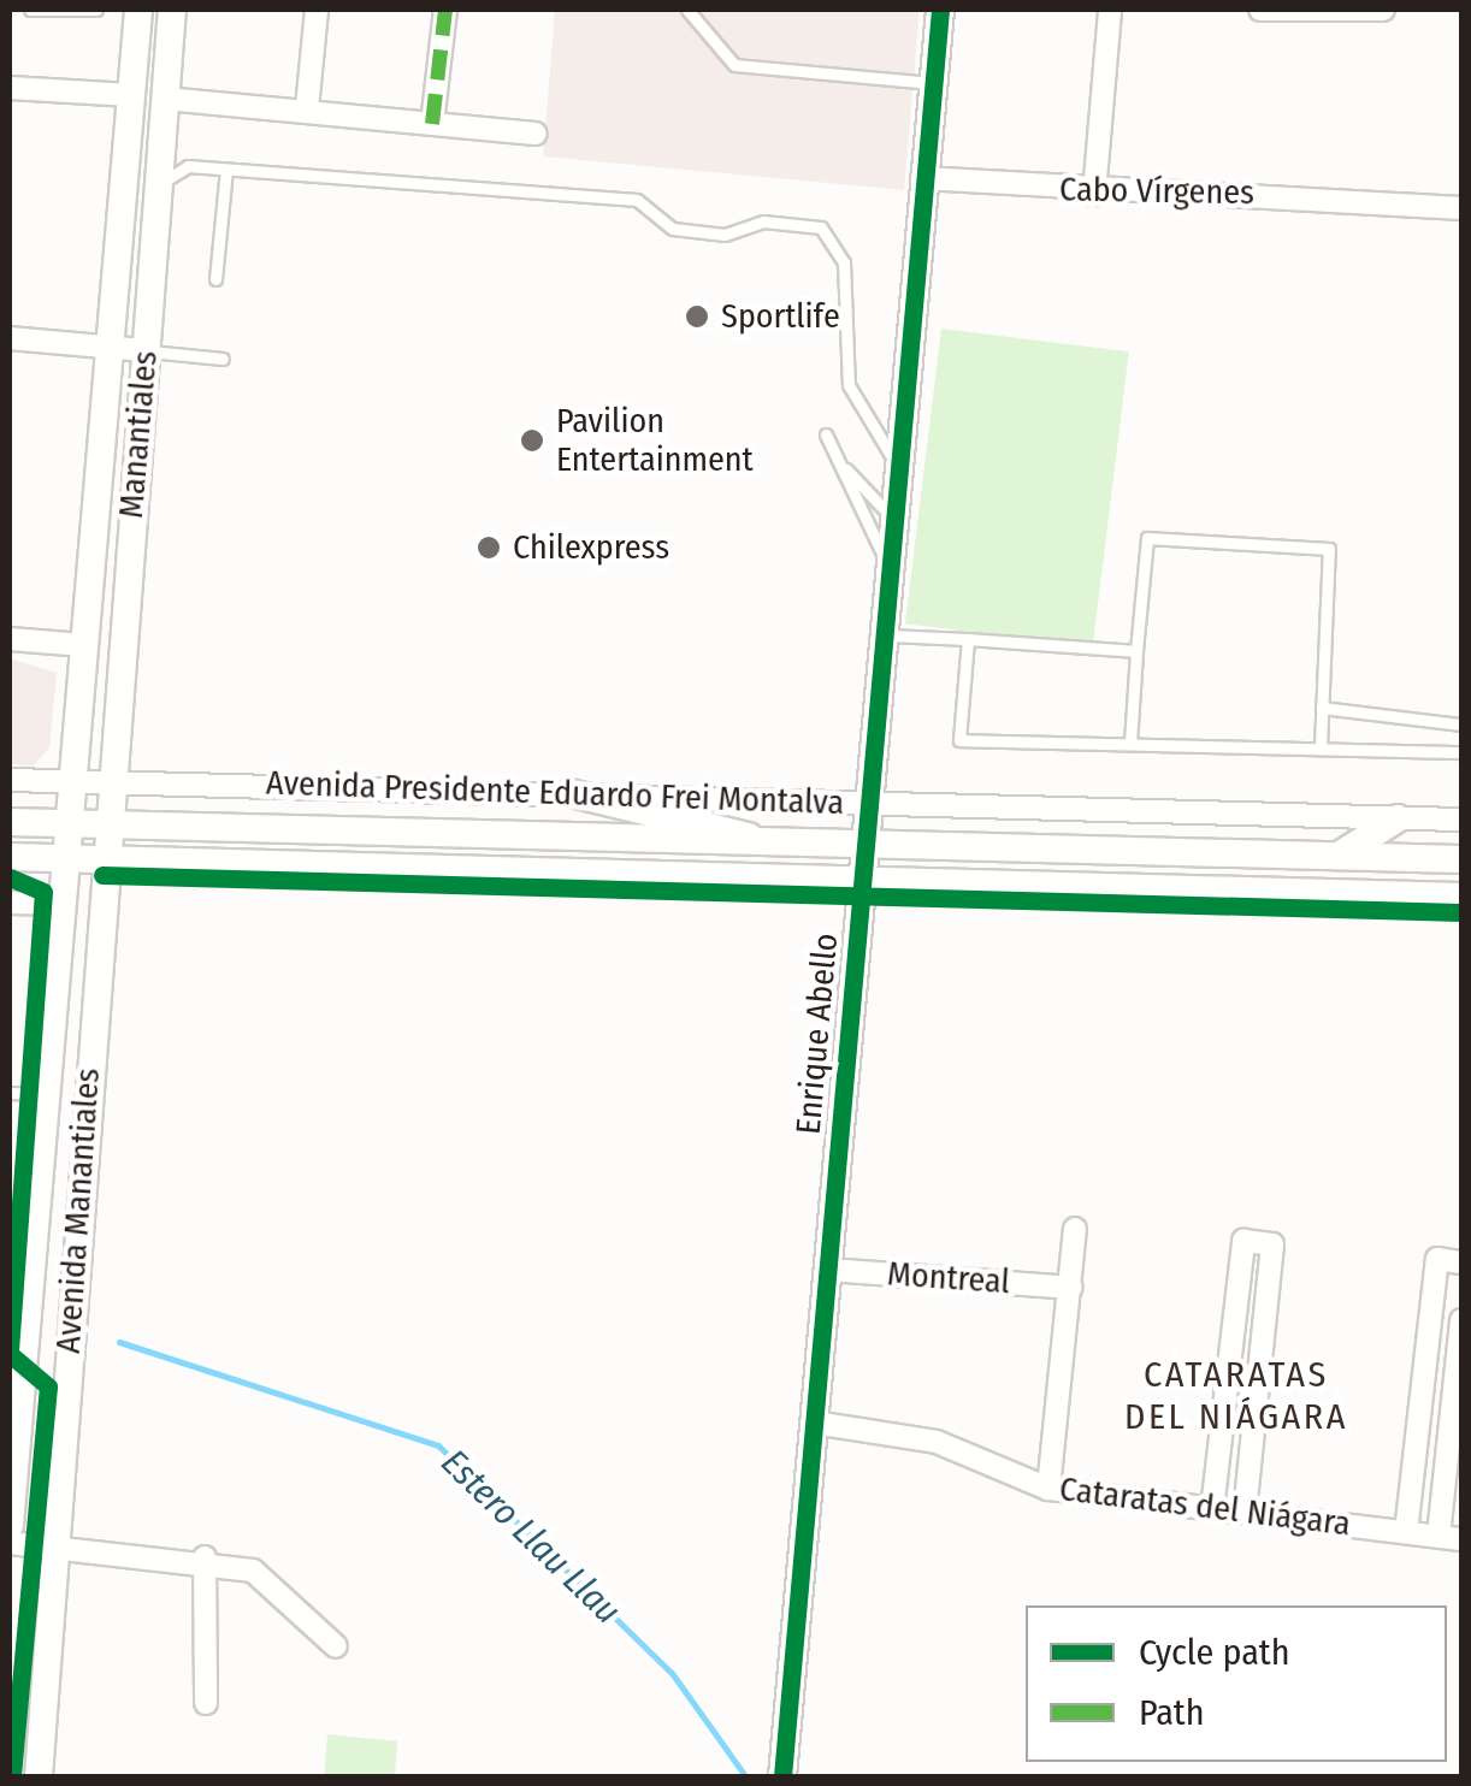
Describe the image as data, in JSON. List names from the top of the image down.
{
  "streets": {
    "main road": [
      "Manantiales",
      "Avenida Presidente Eduardo Frei Montalva",
      "Enrique Abello",
      "Avenida Manantiales"
    ],
    "street": ["Cabo Vírgenes", "Montreal", "Cataratas del Niágara"]
  },
  "crossings": [
    ["Cabo Vírgenes", "Enrique Abello"],
    ["Manantiales", "Avenida Presidente Eduardo Frei Montalva"],
    ["Manantiales", "Avenida Manantiales"],
    ["Avenida Presidente Eduardo Frei Montalva", "Enrique Abello"],
    ["Enrique Abello", "Montreal"],
    ["Enrique Abello", "Cataratas del Niágara"]
  ],
  "districts": ["CATARATAS DEL NIÁGARA"],
  "water": ["Estero Llau Llau"],
  "places": ["Sportlife", "Pavilion Entertainment", "Chilexpress"],
  "legend": ["Cycle path", "Path"]
}
